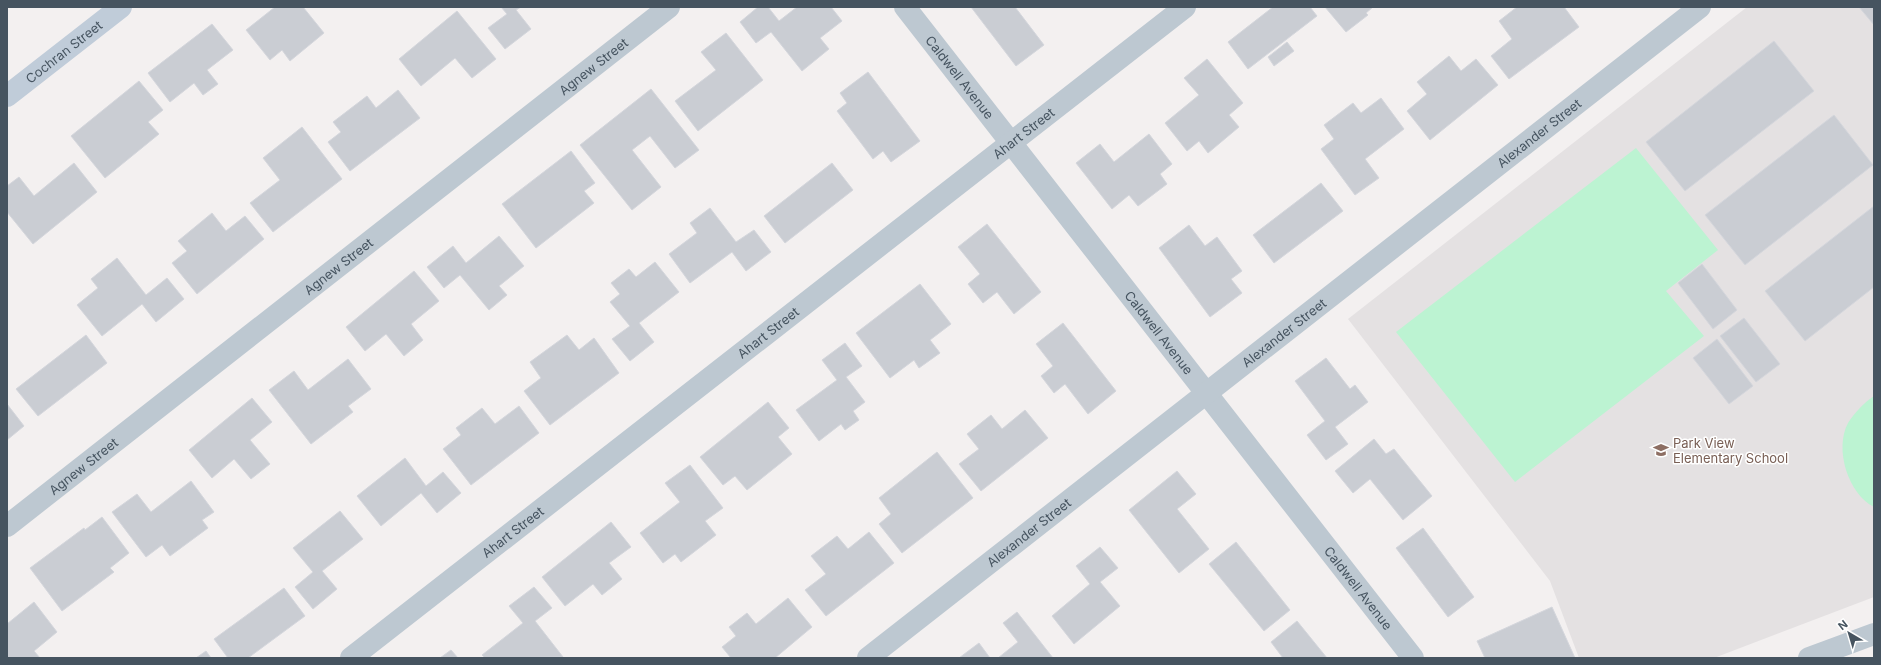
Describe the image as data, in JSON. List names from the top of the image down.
{
  "streets": {
    "main road": ["Cochran Street"],
    "street": [
      "Agnew Street",
      "Caldwell Avenue",
      "Ahart Street",
      "Alexander Street"
    ]
  },
  "crossings": [
    ["Caldwell Avenue", "Ahart Street"],
    ["Caldwell Avenue", "Alexander Street"]
  ],
  "places": {
    "school or university": ["Park View Elementary School"]
  },
  "north": "top left"
}
